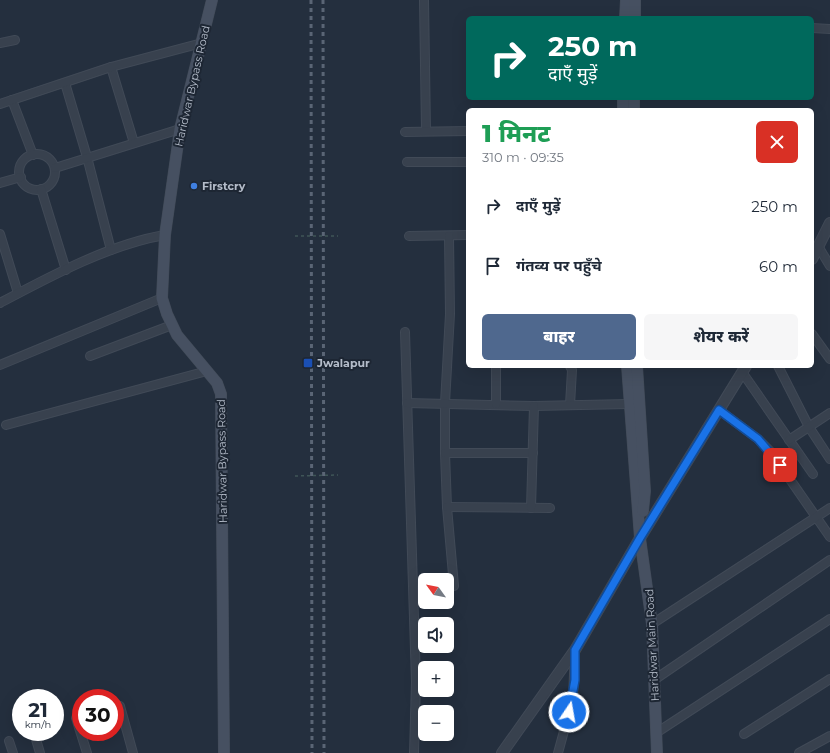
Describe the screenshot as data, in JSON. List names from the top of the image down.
{
  "streets": {
    "main road": ["Haridwar Bypass Road", "Haridwar Main Road"]
  },
  "places": {
    "other": ["Firstcry"],
    "transit": ["Jwalapur"]
  },
  "north": "top left",
  "page": {
    "turn": ["250 m", "दाएँ मुड़ें"],
    "heading": ["1 मिनट", "310 m · 09:35"],
    "list": [
      {
        "name": "दाएँ मुड़ें",
        "value": "250 m"
      },
      {
        "name": "गंतव्य पर पहुँचे",
        "value": "60 m"
      }
    ],
    "buttons": ["बाहर", "शेयर करें"],
    "map_buttons": ["+", "−"],
    "speed": "21 km/h",
    "limit": "30"
  }
}
